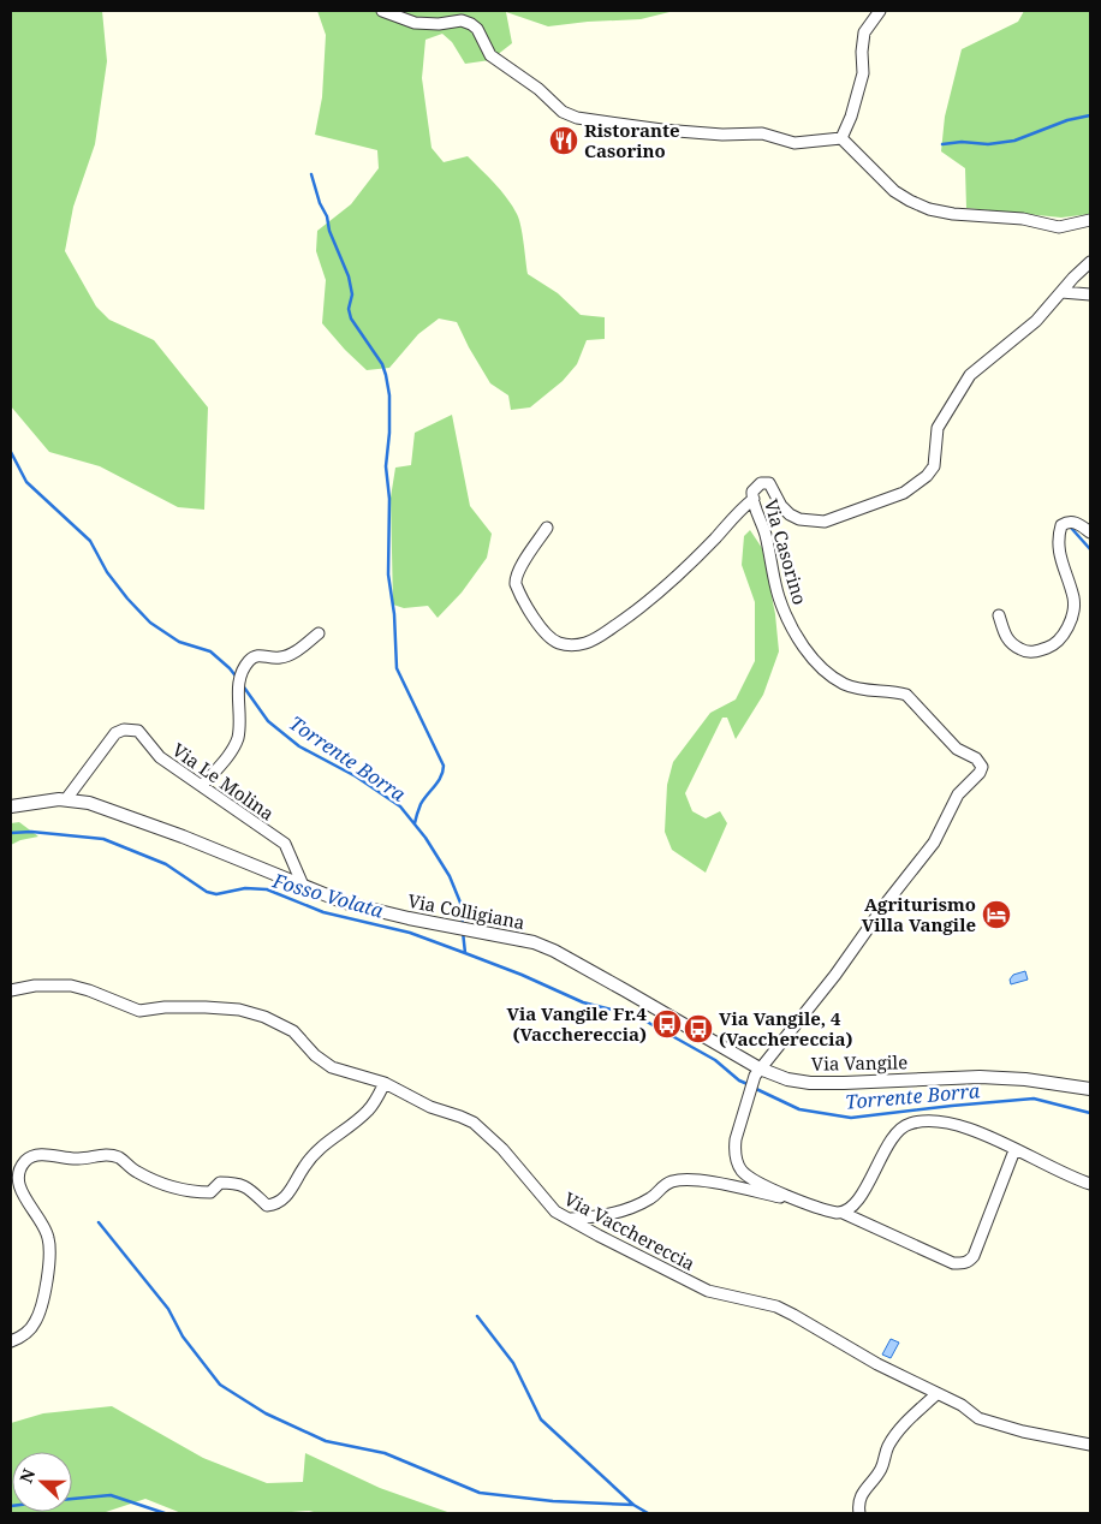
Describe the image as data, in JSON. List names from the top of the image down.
{
  "streets": {
    "street": [
      "Via Casorino",
      "Via Le Molina",
      "Via Colligiana",
      "Via Vangile",
      "Via Vacchereccia"
    ]
  },
  "crossings": [
    ["Via Casorino", "Via Colligiana"],
    ["Via Casorino", "Via Vangile"],
    ["Via Le Molina", "Via Colligiana"],
    ["Via Colligiana", "Via Vangile"]
  ],
  "water": ["Torrente Borra", "Fosso Volata"],
  "places": {
    "restaurant": ["Ristorante Casorino"],
    "hotel": ["Agriturismo Villa Vangile"],
    "bus stop": ["Via Vangile Fr.4 (Vacchereccia)", "Via Vangile, 4 (Vacchereccia)"]
  },
  "north": "left"
}
